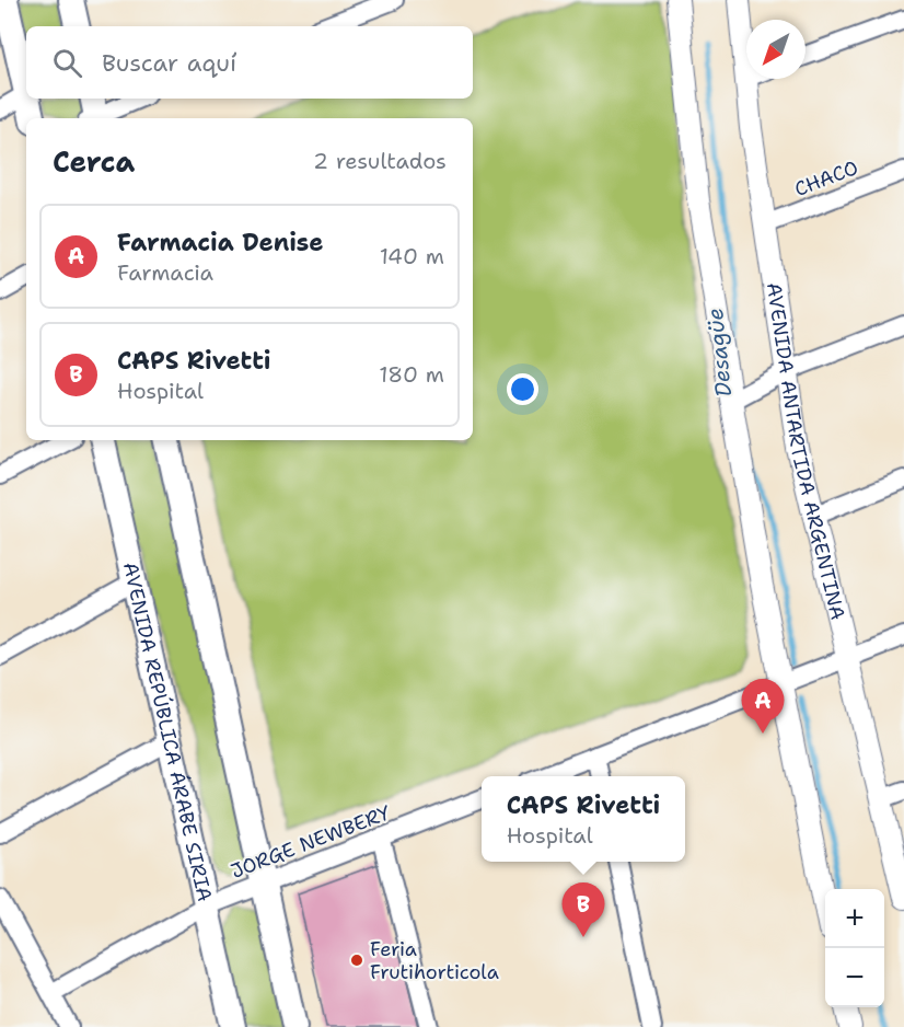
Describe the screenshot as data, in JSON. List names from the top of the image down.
{
  "streets": {
    "main road": ["AVENIDA REPÚBLICA ÁRABE SIRIA"],
    "street": ["CHACO", "AVENIDA ANTARTIDA ARGENTINA", "JORGE NEWBERY"]
  },
  "crossings": [
    ["CHACO", "AVENIDA ANTARTIDA ARGENTINA"],
    ["AVENIDA REPÚBLICA ÁRABE SIRIA", "JORGE NEWBERY"]
  ],
  "water": ["Desagüe"],
  "places": ["Feria Frutihorticola"],
  "north": "bottom left",
  "page": {
    "search": "Buscar aquí",
    "heading": ["Cerca", "2 resultados"],
    "list": [
      {
        "mark": "A",
        "name": "Farmacia Denise",
        "note": "Farmacia",
        "value": "140 m"
      },
      {
        "mark": "B",
        "name": "CAPS Rivetti",
        "note": "Hospital",
        "value": "180 m"
      }
    ],
    "pins": ["A", "B"],
    "popup": ["CAPS Rivetti", "Hospital"],
    "map_buttons": ["+", "−"]
  }
}
